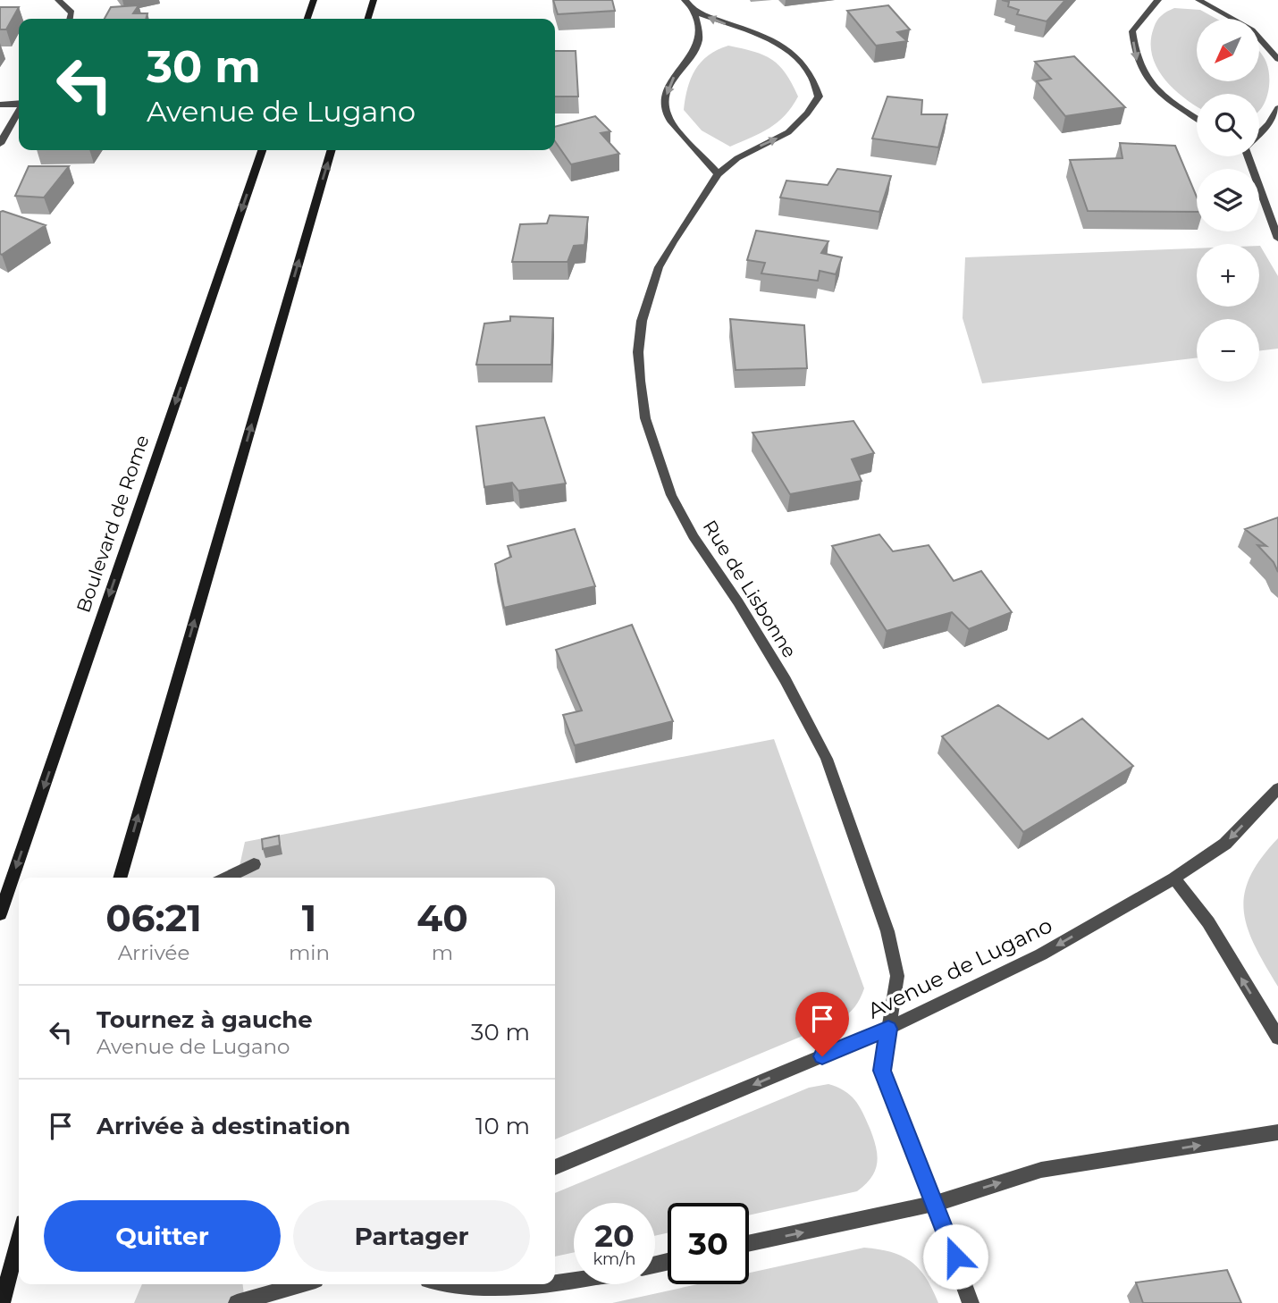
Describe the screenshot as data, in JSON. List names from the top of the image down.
{
  "streets": {
    "main road": ["Boulevard de Rome"],
    "street": ["Rue de Lisbonne", "Avenue de Lugano"]
  },
  "crossings": [
    ["Rue de Lisbonne", "Avenue de Lugano"]
  ],
  "one_way": ["Avenue de Lugano"],
  "north": "bottom left",
  "page": {
    "map_buttons": ["+", "−"],
    "turn": ["30 m", "Avenue de Lugano"],
    "eta": [
      "06:21",
      "Arrivée",
      "1",
      "min",
      "40",
      "m"
    ],
    "list": [
      {
        "name": "Tournez à gauche",
        "note": "Avenue de Lugano",
        "value": "30 m"
      },
      {
        "name": "Arrivée à destination",
        "value": "10 m"
      }
    ],
    "buttons": ["Quitter", "Partager"],
    "speed": "20 km/h",
    "limit": "30"
  }
}
